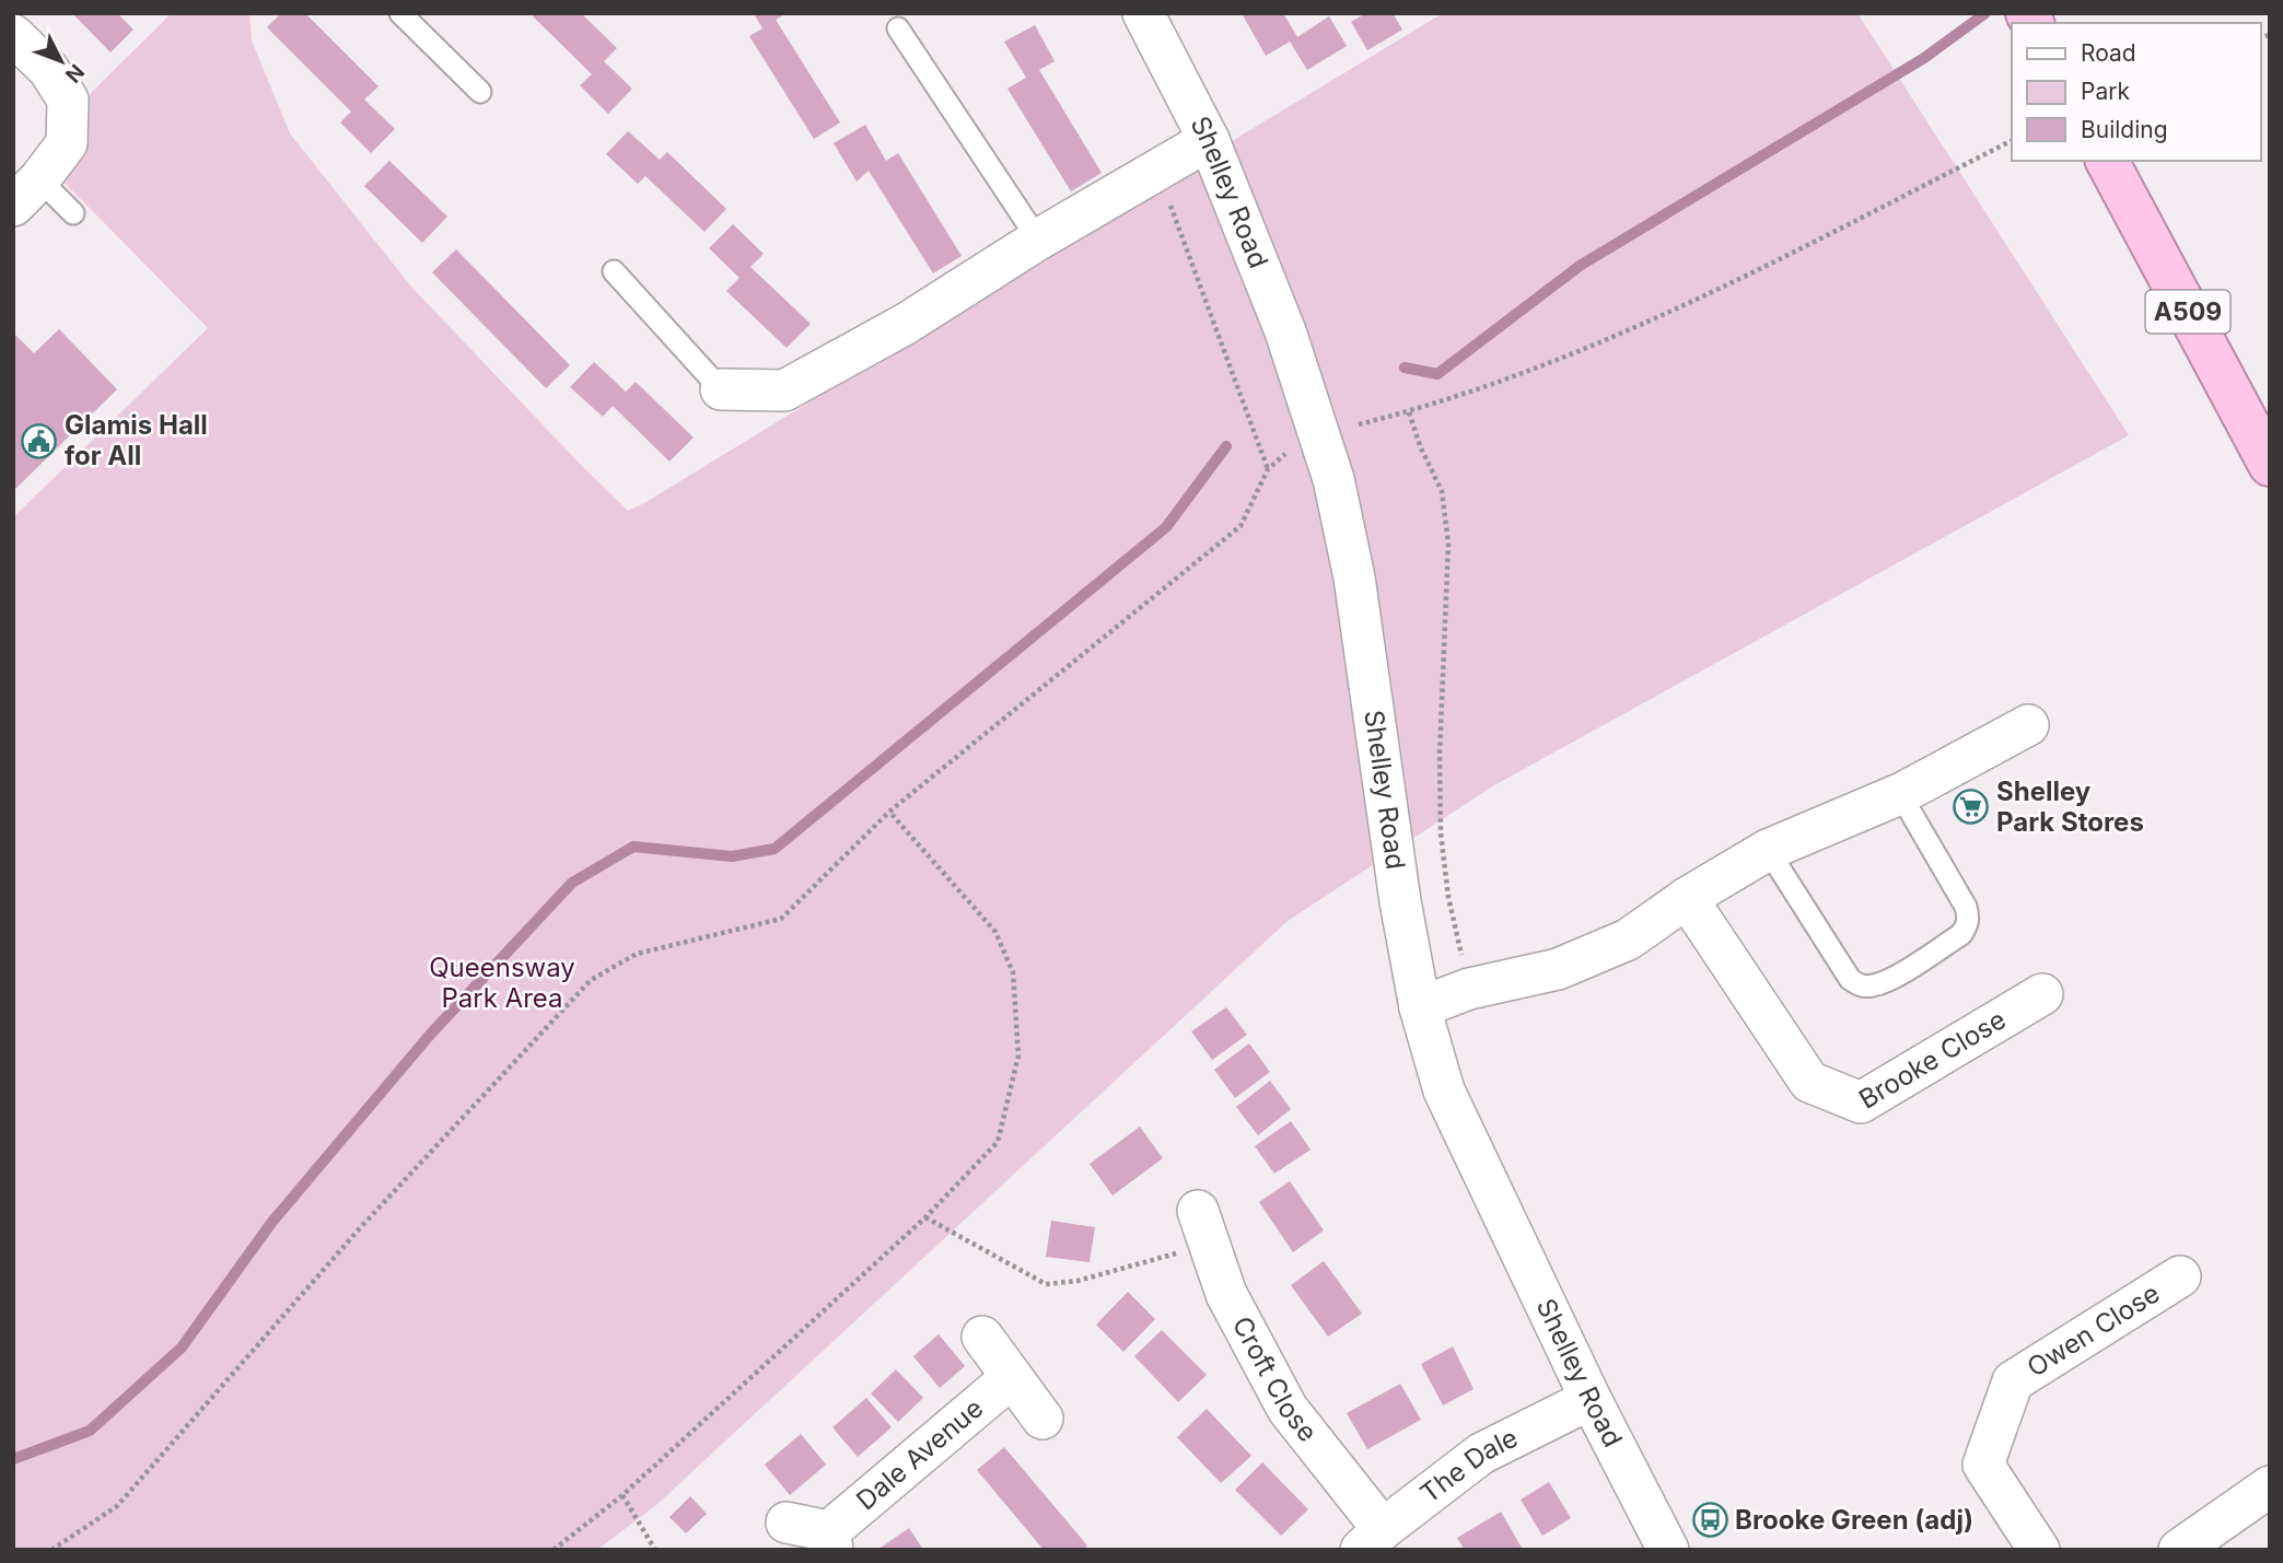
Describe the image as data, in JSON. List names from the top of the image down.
{
  "streets": {
    "highway": ["A509"],
    "street": [
      "Shelley Road",
      "Brooke Close",
      "Owen Close",
      "Croft Close",
      "Dale Avenue",
      "The Dale"
    ]
  },
  "crossings": [
    ["Shelley Road", "The Dale"],
    ["Croft Close", "The Dale"]
  ],
  "parks": ["Queensway Park Area"],
  "places": {
    "public building": ["Glamis Hall for All"],
    "supermarket": ["Shelley Park Stores"],
    "bus stop": ["Brooke Green (adj)"]
  },
  "legend": ["Road", "Park", "Building"],
  "north": "bottom right"
}
